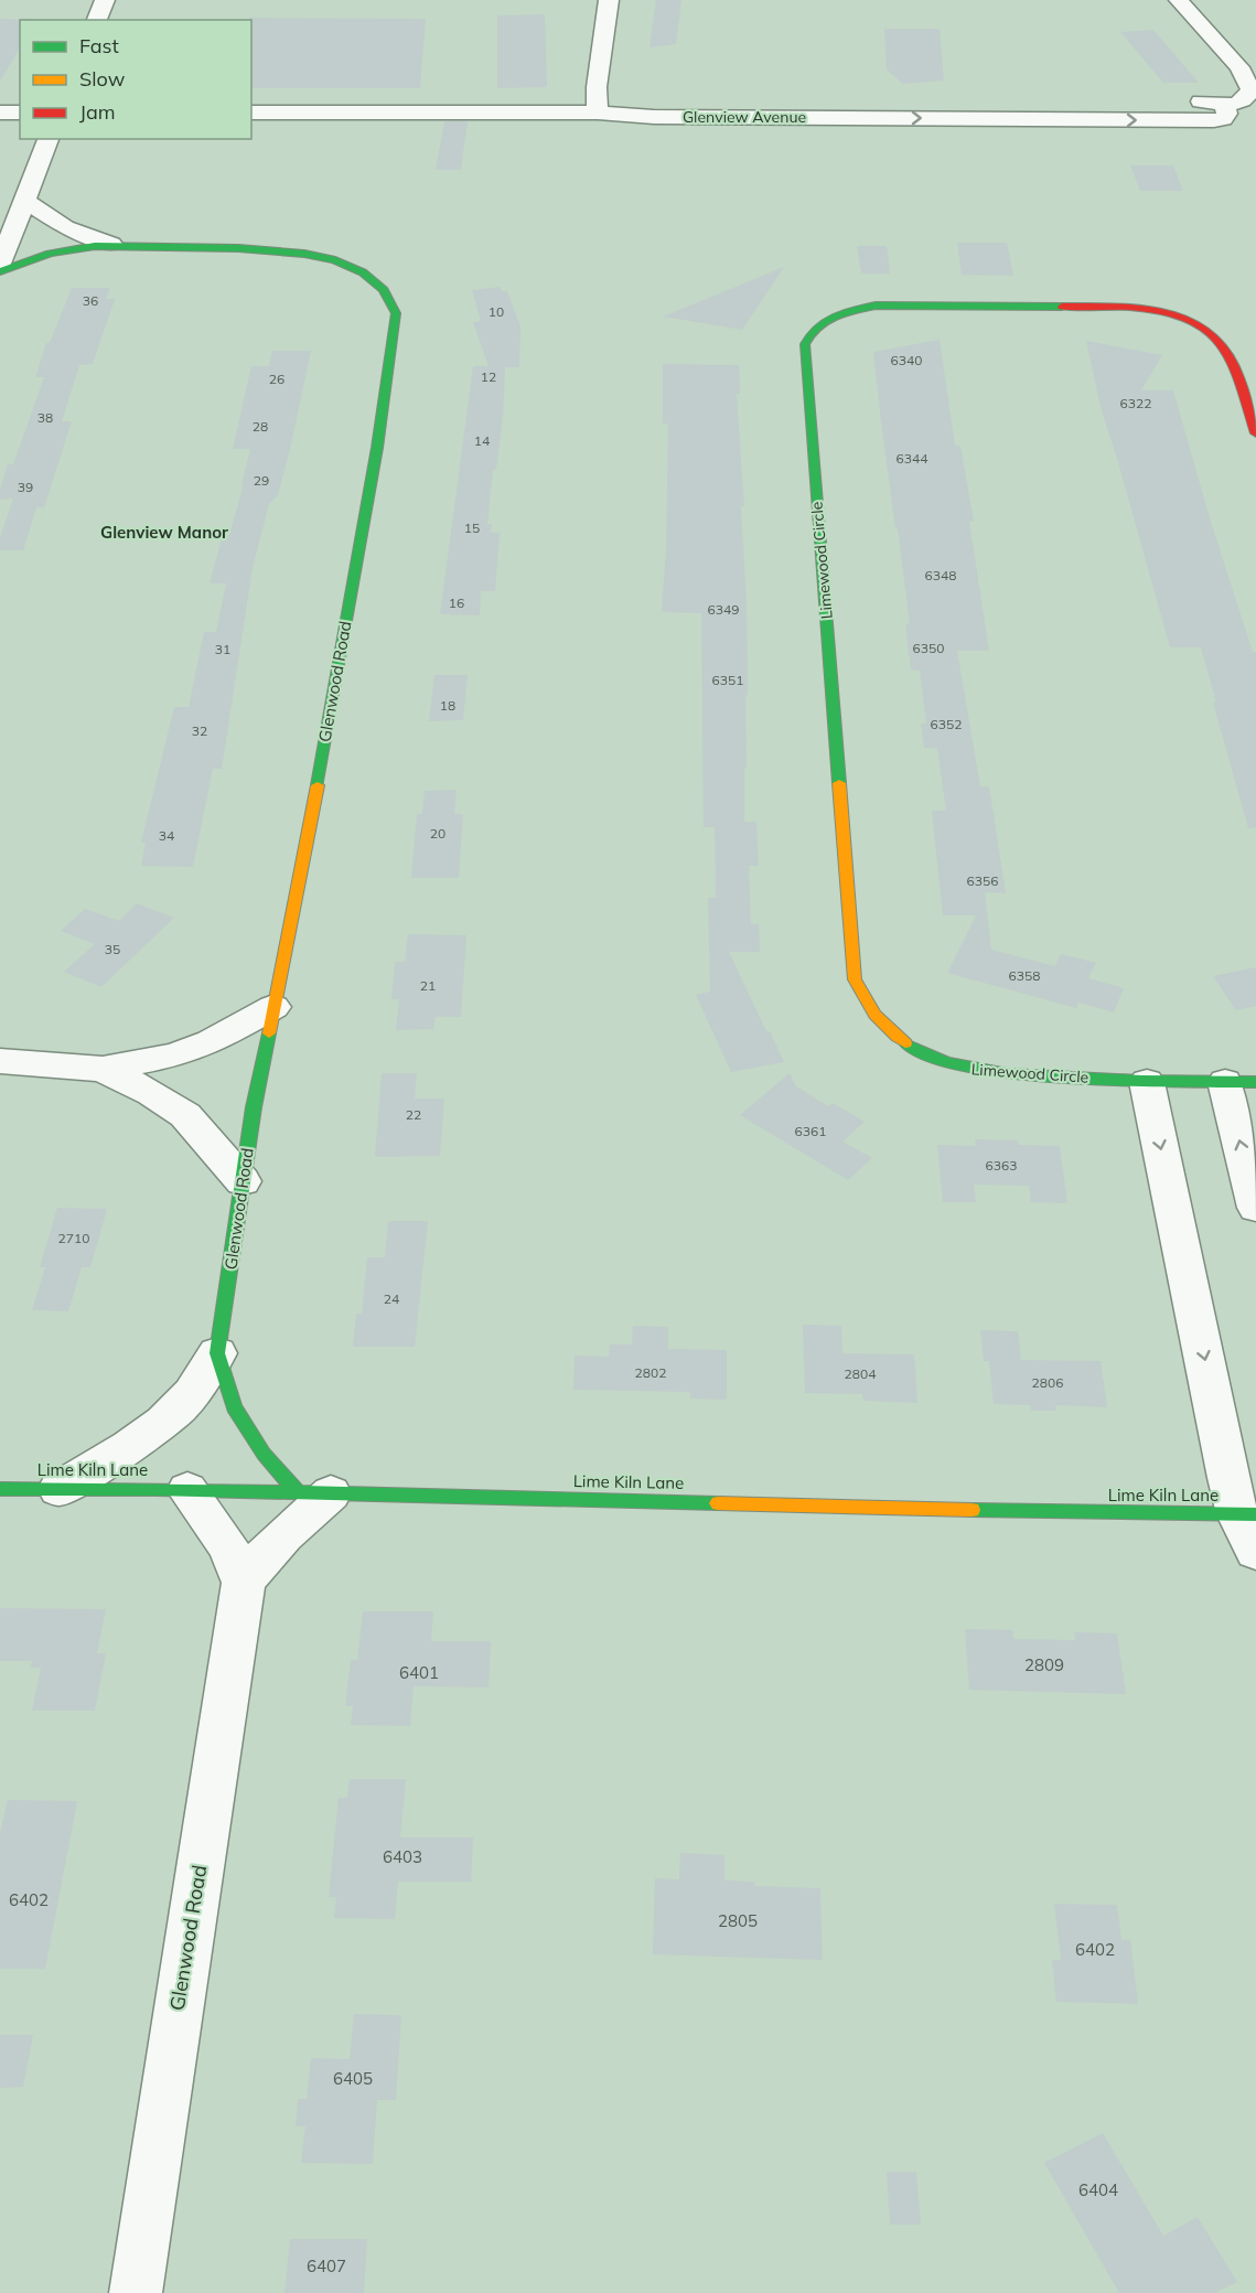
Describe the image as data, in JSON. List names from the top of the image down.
{
  "streets": {
    "street": [
      "Glenview Avenue",
      "Limewood Circle",
      "Glenwood Road",
      "Lime Kiln Lane"
    ]
  },
  "crossings": [
    ["Glenwood Road", "Lime Kiln Lane"]
  ],
  "districts": ["Glenview Manor"],
  "house_numbers": [
    "36",
    "10",
    "6340",
    "12",
    "26",
    "6322",
    "38",
    "28",
    "14",
    "6344",
    "29",
    "39",
    "15",
    "6348",
    "16",
    "6349",
    "6350",
    "31",
    "6351",
    "18",
    "6352",
    "32",
    "20",
    "34",
    "6356",
    "35",
    "6358",
    "21",
    "22",
    "6361",
    "6363",
    "2710",
    "24",
    "2802",
    "2804",
    "2806",
    "2809",
    "6401",
    "6403",
    "6402",
    "2805",
    "6402",
    "6405",
    "6404",
    "6407"
  ],
  "legend": ["Fast", "Slow", "Jam"]
}
